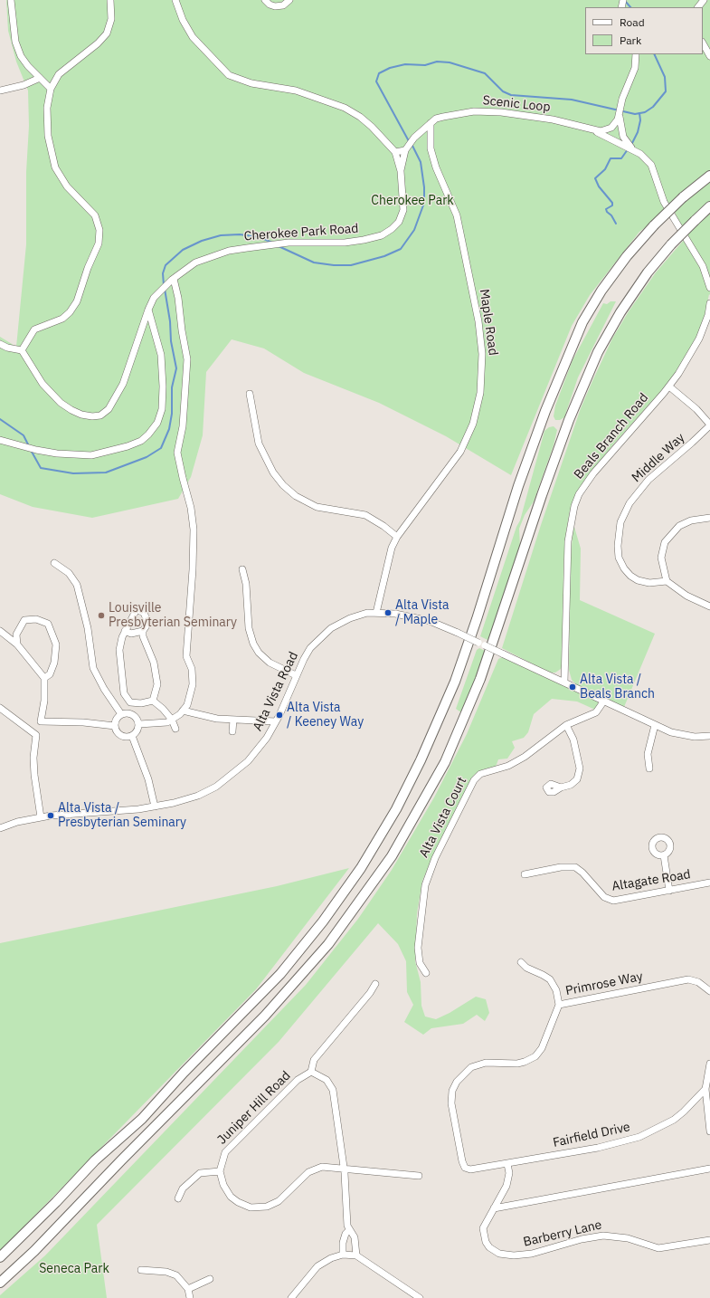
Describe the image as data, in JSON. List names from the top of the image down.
{
  "streets": {
    "street": [
      "Scenic Loop",
      "Cherokee Park Road",
      "Maple Road",
      "Beals Branch Road",
      "Middle Way",
      "Alta Vista Road",
      "Alta Vista Court",
      "Altagate Road",
      "Primrose Way",
      "Juniper Hill Road",
      "Fairfield Drive",
      "Barberry Lane"
    ]
  },
  "crossings": [
    ["Scenic Loop", "Cherokee Park Road"],
    ["Scenic Loop", "Maple Road"],
    ["Maple Road", "Alta Vista Road"],
    ["Beals Branch Road", "Alta Vista Road"],
    ["Alta Vista Road", "Alta Vista Court"],
    ["Primrose Way", "Fairfield Drive"],
    ["Fairfield Drive", "Barberry Lane"]
  ],
  "parks": ["Cherokee Park", "Seneca Park"],
  "places": [
    "Alta Vista / Maple",
    "Louisville Presbyterian Seminary",
    "Alta Vista / Beals Branch",
    "Alta Vista / Keeney Way",
    "Alta Vista / Presbyterian Seminary"
  ],
  "legend": ["Road", "Park"]
}
